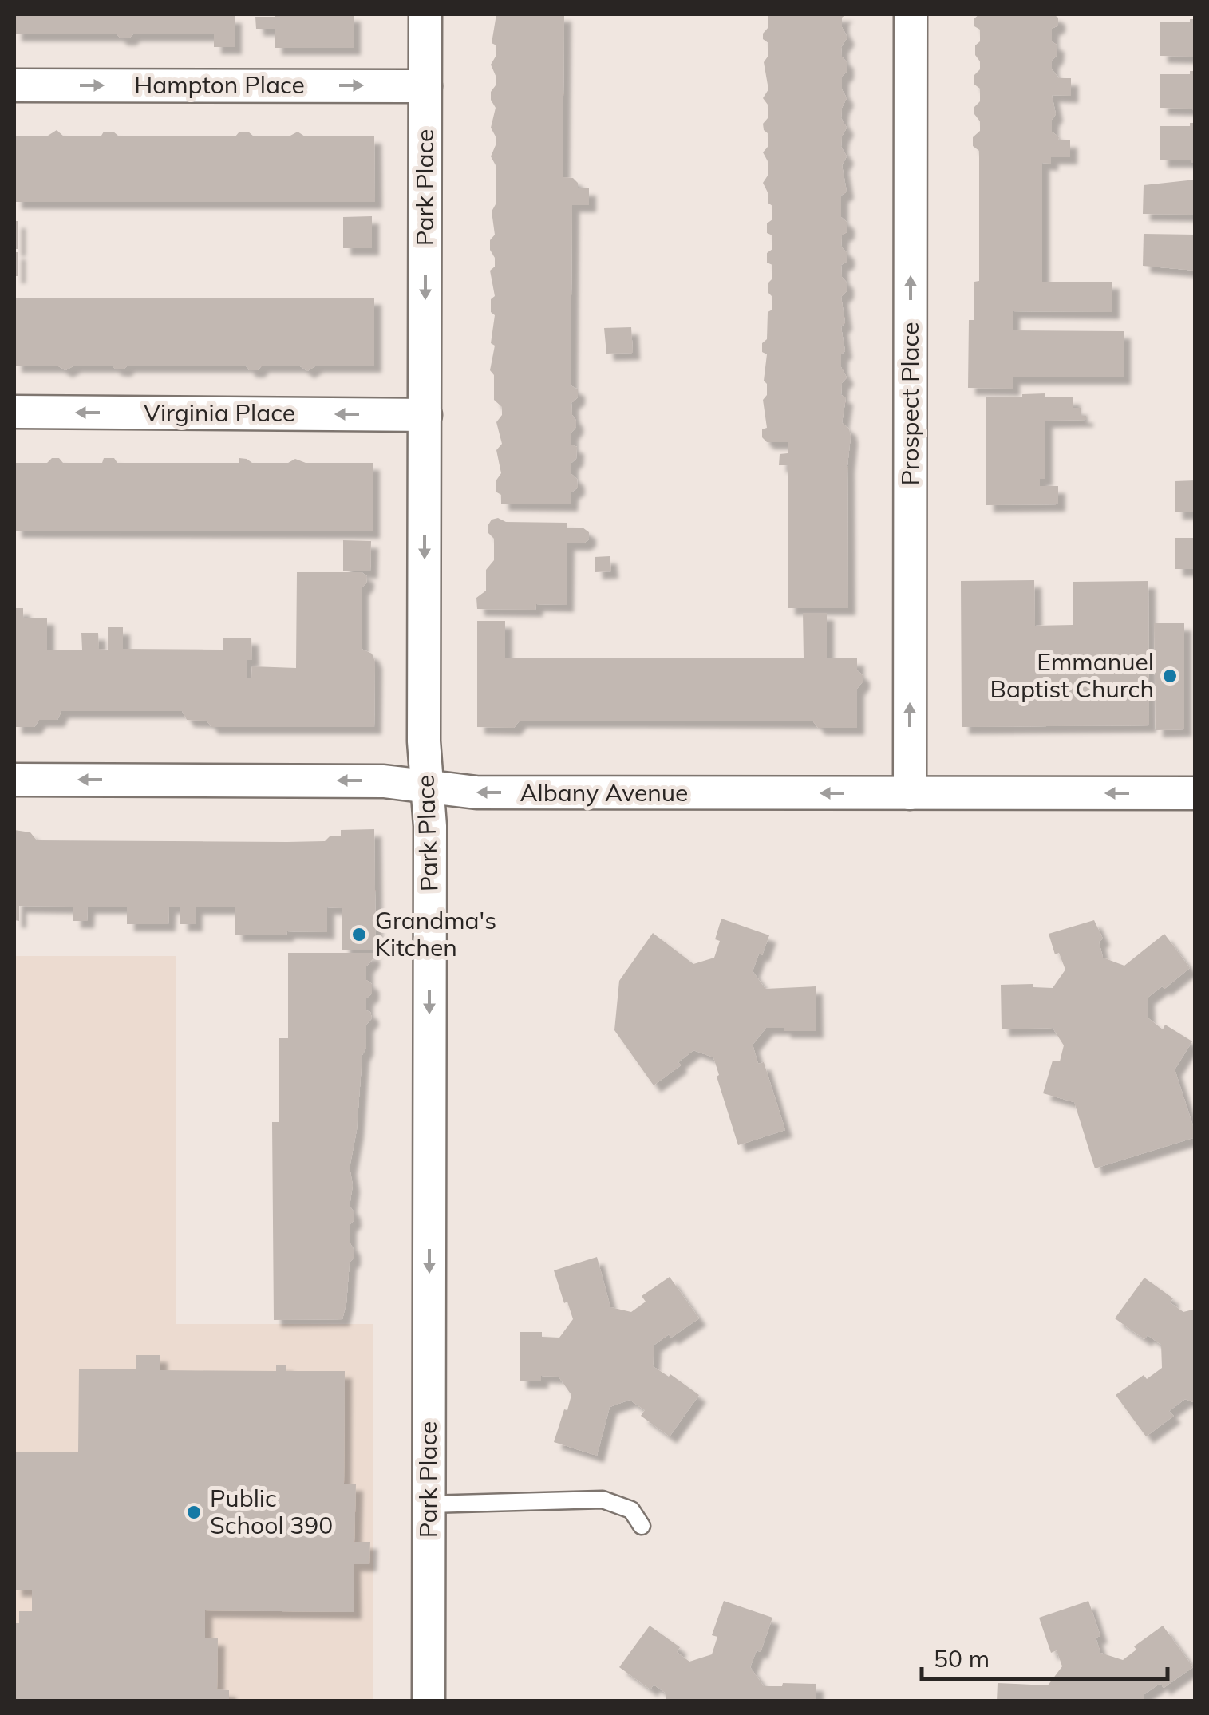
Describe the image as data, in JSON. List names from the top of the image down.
{
  "streets": {
    "street": [
      "Hampton Place",
      "Park Place",
      "Prospect Place",
      "Virginia Place",
      "Albany Avenue"
    ]
  },
  "crossings": [
    ["Hampton Place", "Park Place"],
    ["Park Place", "Virginia Place"],
    ["Park Place", "Albany Avenue"],
    ["Prospect Place", "Albany Avenue"]
  ],
  "one_way": [
    "Hampton Place",
    "Park Place",
    "Prospect Place",
    "Virginia Place",
    "Albany Avenue"
  ],
  "places": ["Emmanuel Baptist Church", "Grandma's Kitchen", "Public School 390"],
  "scale_bar": "50 m"
}
